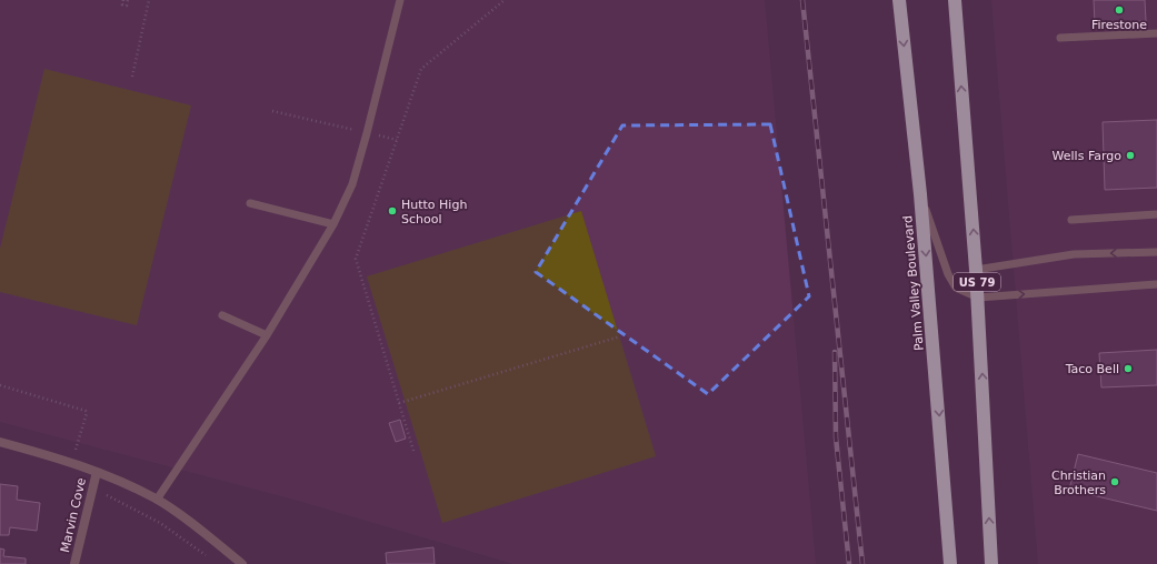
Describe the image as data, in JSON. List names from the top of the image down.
{
  "streets": {
    "highway": ["US 79", "Palm Valley Boulevard"],
    "street": ["Marvin Cove"]
  },
  "places": [
    "Firestone",
    "Wells Fargo",
    "Hutto High School",
    "Taco Bell",
    "Christian Brothers"
  ]
}
